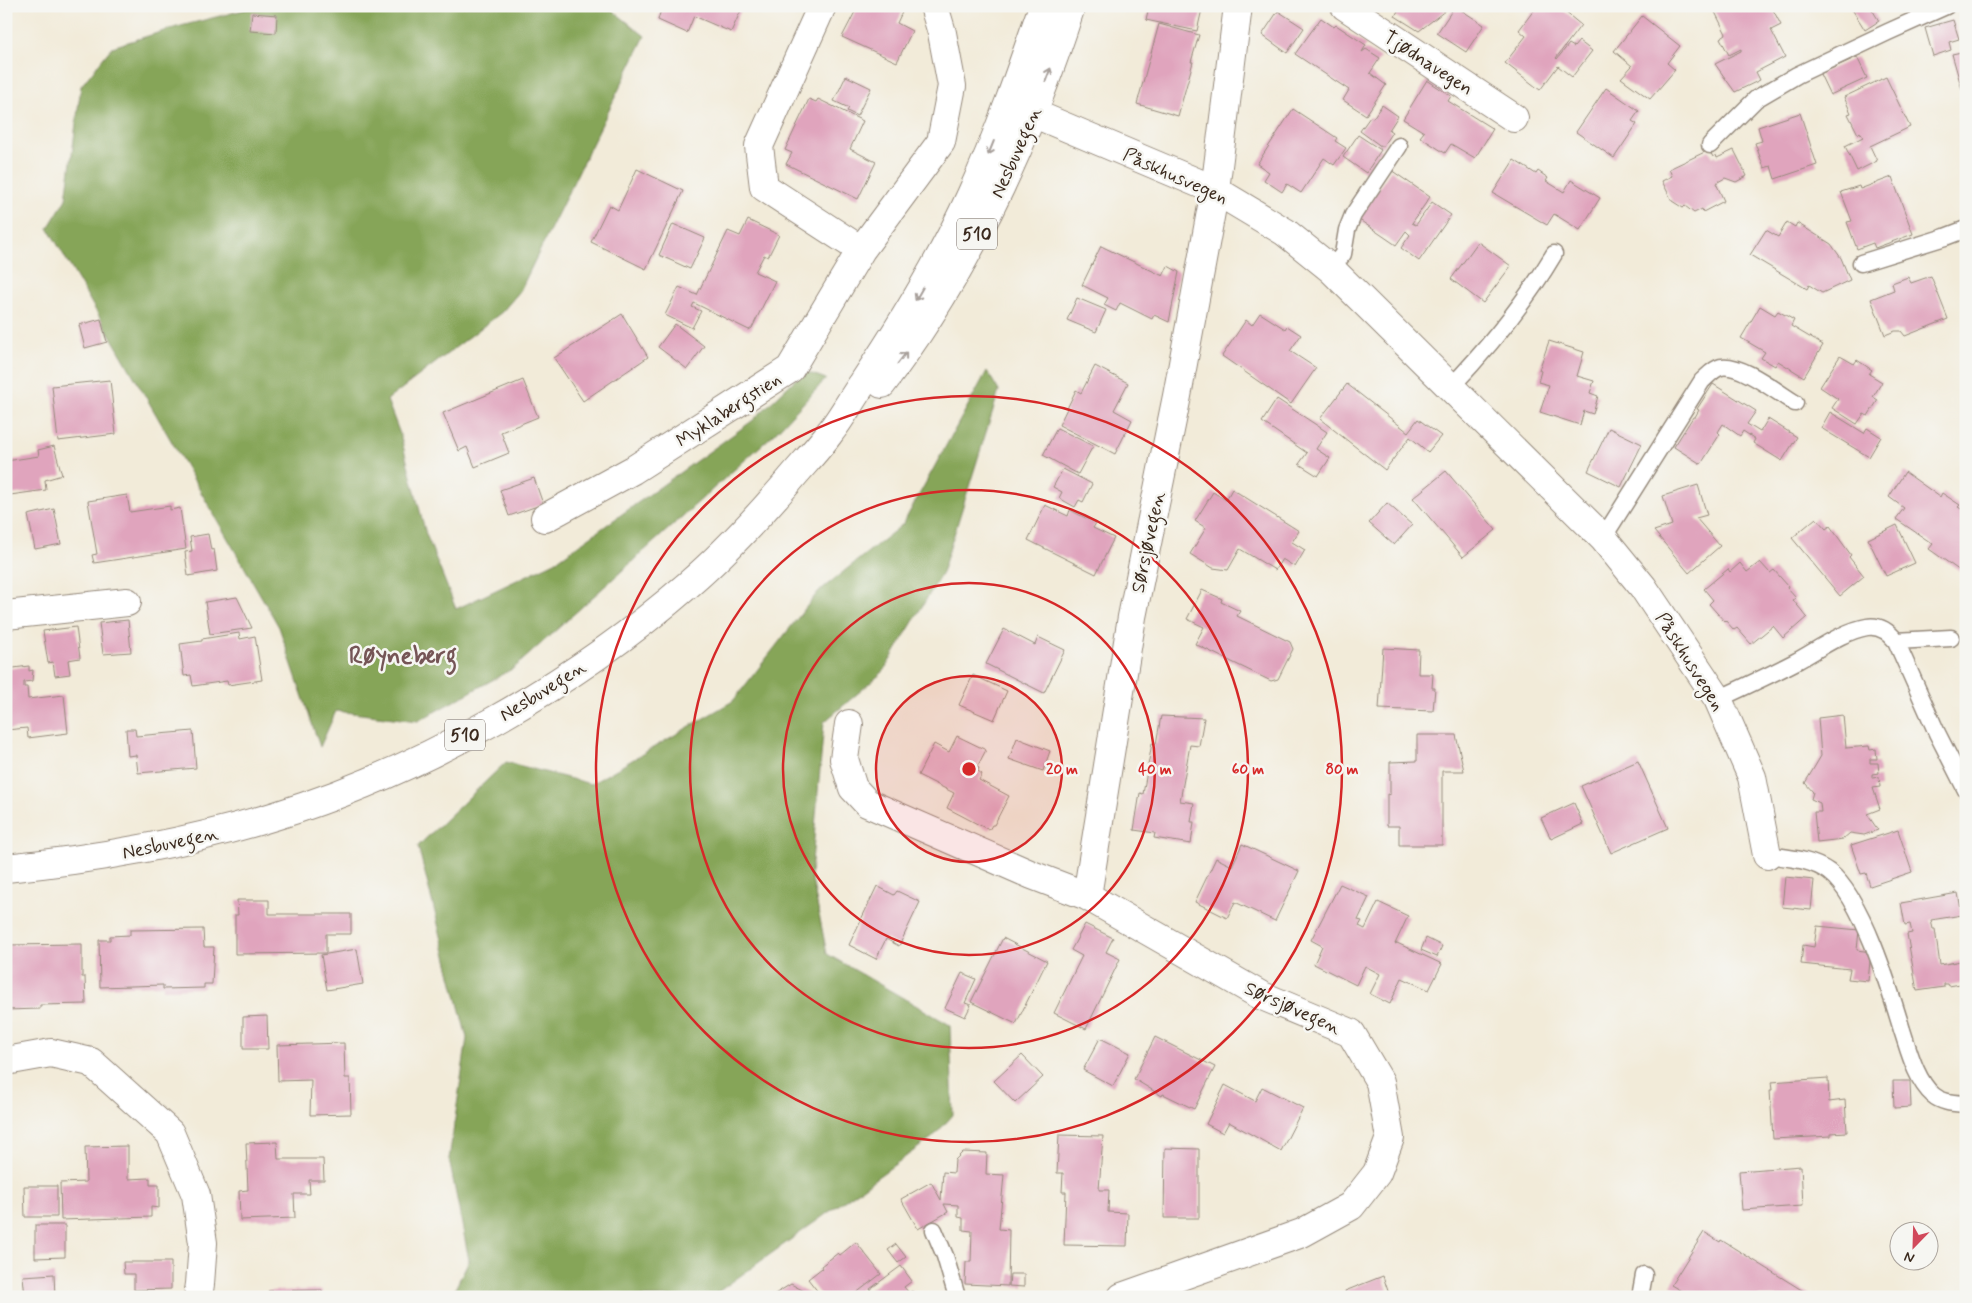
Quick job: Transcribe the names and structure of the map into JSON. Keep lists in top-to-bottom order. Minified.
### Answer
{"streets":{"street":["Tjødnavegen","Nesbuvegen","Påskhusvegen","510","Myklabergstien","Sørsjøvegen"]},"crossings":[["Nesbuvegen","Påskhusvegen"],["Påskhusvegen","Sørsjøvegen"]],"districts":["Røyneberg"],"north":"bottom left","rings":["20 m","40 m","60 m","80 m"]}
